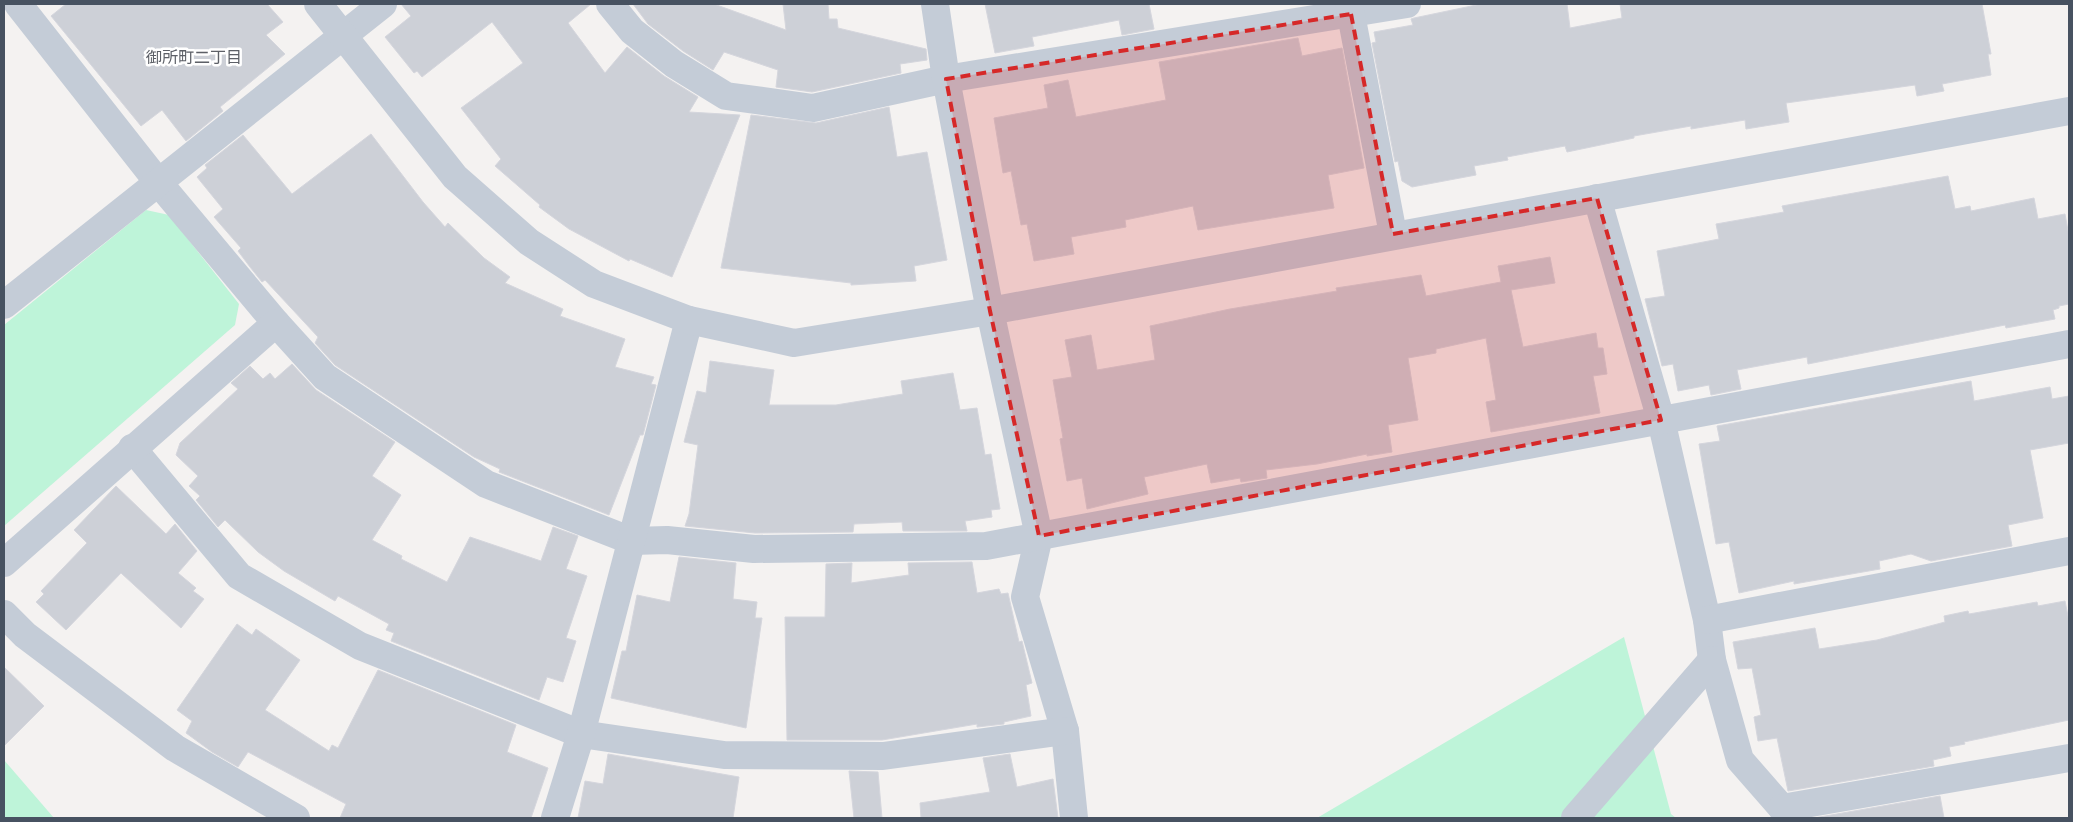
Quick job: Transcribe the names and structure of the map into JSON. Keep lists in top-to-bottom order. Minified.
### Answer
{"districts":["御所町二丁目"]}
